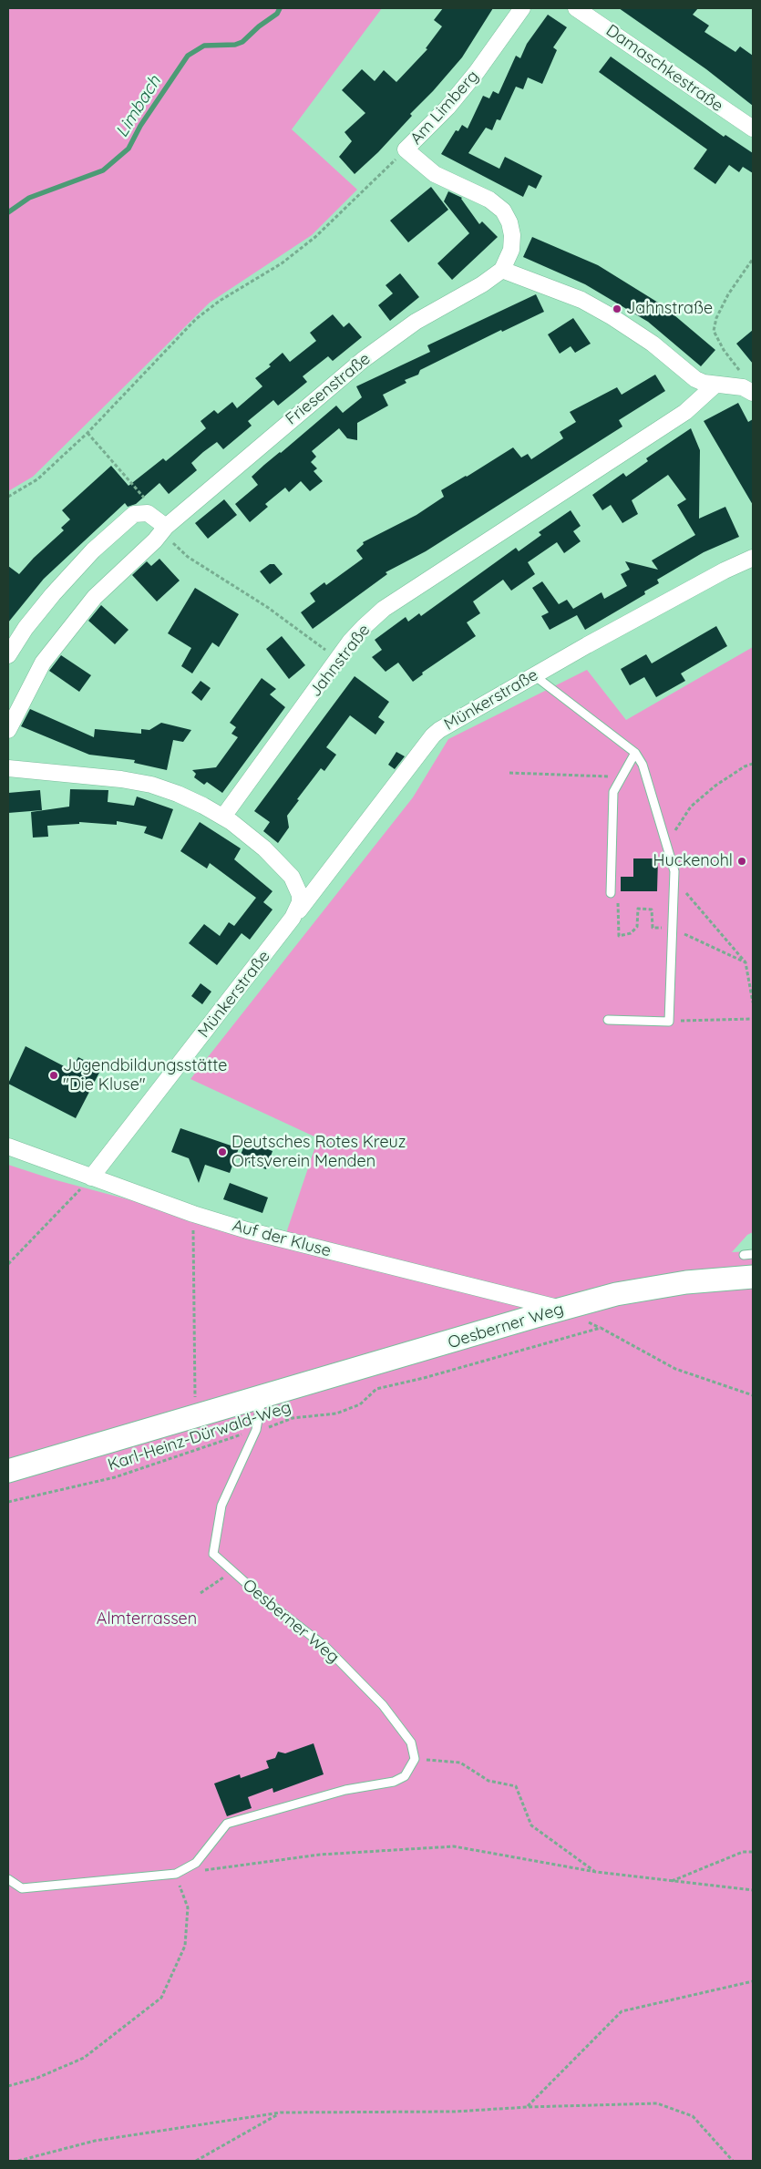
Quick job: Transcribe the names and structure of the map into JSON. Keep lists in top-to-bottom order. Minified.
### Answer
{"streets":{"street":["Damaschkestraße","Am Limberg","Friesenstraße","Jahnstraße","Münkerstraße","Auf der Kluse","Oesberner Weg"],"path":["Karl-Heinz-Dürwald-Weg"]},"crossings":[["Am Limberg","Friesenstraße"],["Münkerstraße","Auf der Kluse"],["Auf der Kluse","Oesberner Weg"],["Oesberner Weg","Karl-Heinz-Dürwald-Weg"]],"water":["Limbach"],"parks":["Almterrassen"],"places":["Jahnstraße","Huckenohl","Jugendbildungsstätte \"Die Kluse\"","Deutsches Rotes Kreuz Ortsverein Menden"]}
